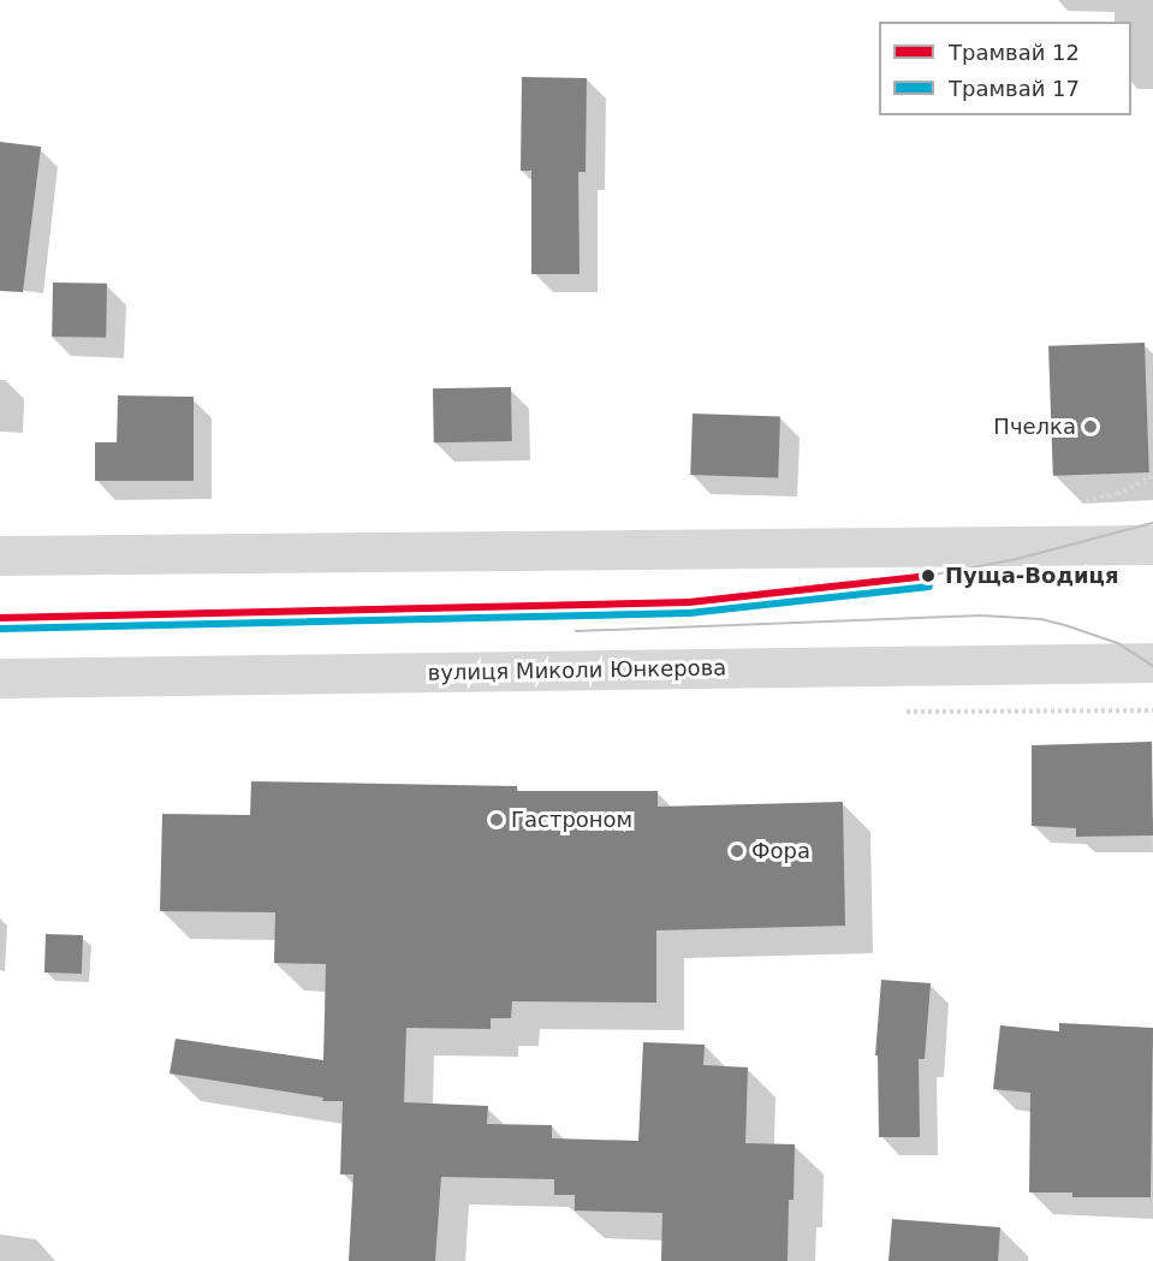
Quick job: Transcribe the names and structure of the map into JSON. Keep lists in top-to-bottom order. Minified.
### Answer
{"streets":{"street":["вулиця Миколи Юнкерова"]},"places":["Пчелка","Пуща-Водиця","Гастроном","Фора"],"lines":["tram line 12","tram line 17"],"legend":["Трамвай 12","Трамвай 17"]}
